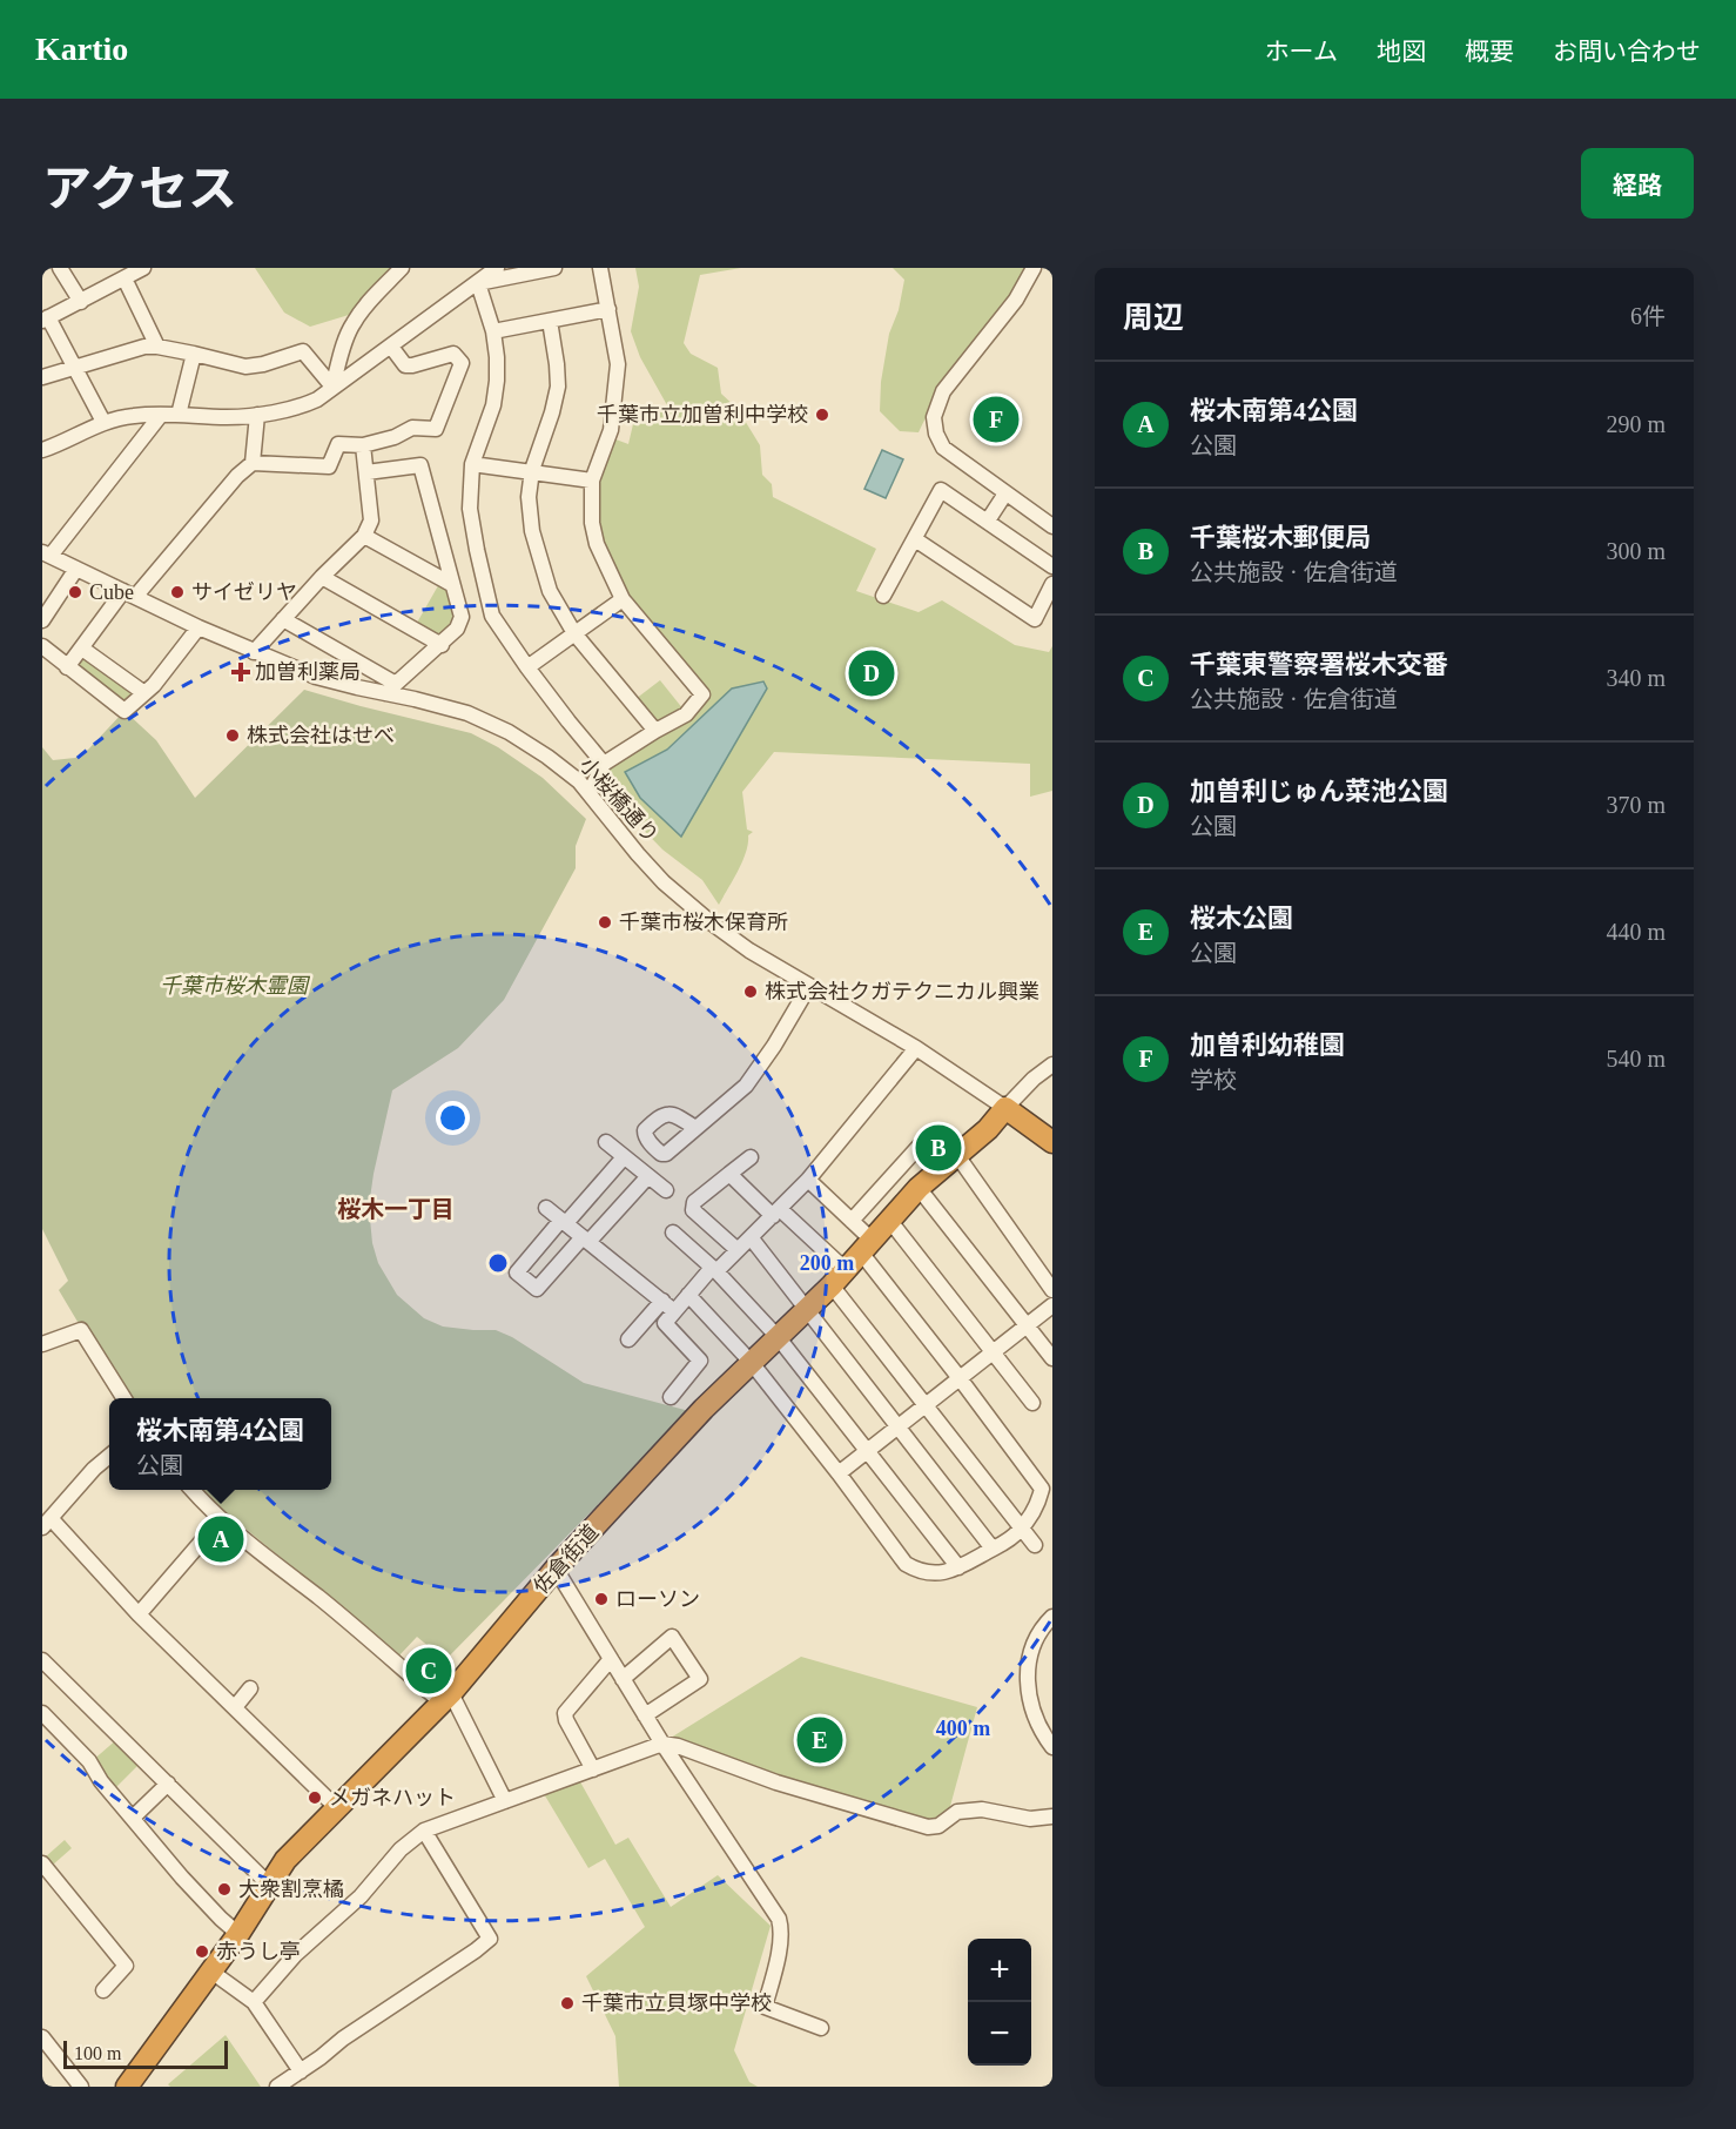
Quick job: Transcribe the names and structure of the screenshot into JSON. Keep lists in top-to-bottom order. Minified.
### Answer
{"streets":{"highway":["佐倉街道"],"street":["小桜橋通り"]},"crossings":[["小桜橋通り","佐倉街道"]],"districts":["桜木一丁目"],"parks":["千葉市桜木霊園"],"places":{"other":["千葉市立加曽利中学校","Cube","サイゼリヤ","株式会社はせべ","千葉市桜木保育所","株式会社クガテクニカル興業","ローソン","メガネハット","大衆割烹橘","赤うし亭","千葉市立貝塚中学校"],"health":["加曽利薬局"]},"scale_bar":"100 m","page":{"header":"Kartio","nav":["ホーム","地図","概要","お問い合わせ"],"title":"アクセス","buttons":"経路","heading":["周辺","6件"],"list":[{"mark":"A","name":"桜木南第4公園","note":"公園","value":"290 m"},{"mark":"B","name":"千葉桜木郵便局","note":"公共施設 · 佐倉街道","value":"300 m"},{"mark":"C","name":"千葉東警察署桜木交番","note":"公共施設 · 佐倉街道","value":"340 m"},{"mark":"D","name":"加曽利じゅん菜池公園","note":"公園","value":"370 m"},{"mark":"E","name":"桜木公園","note":"公園","value":"440 m"},{"mark":"F","name":"加曽利幼稚園","note":"学校","value":"540 m"}],"pins":["F","D","B","A","C","E"],"popup":["桜木南第4公園","公園"],"map_buttons":["+","−"],"scale":"100 m"},"rings":["200 m","400 m"]}
